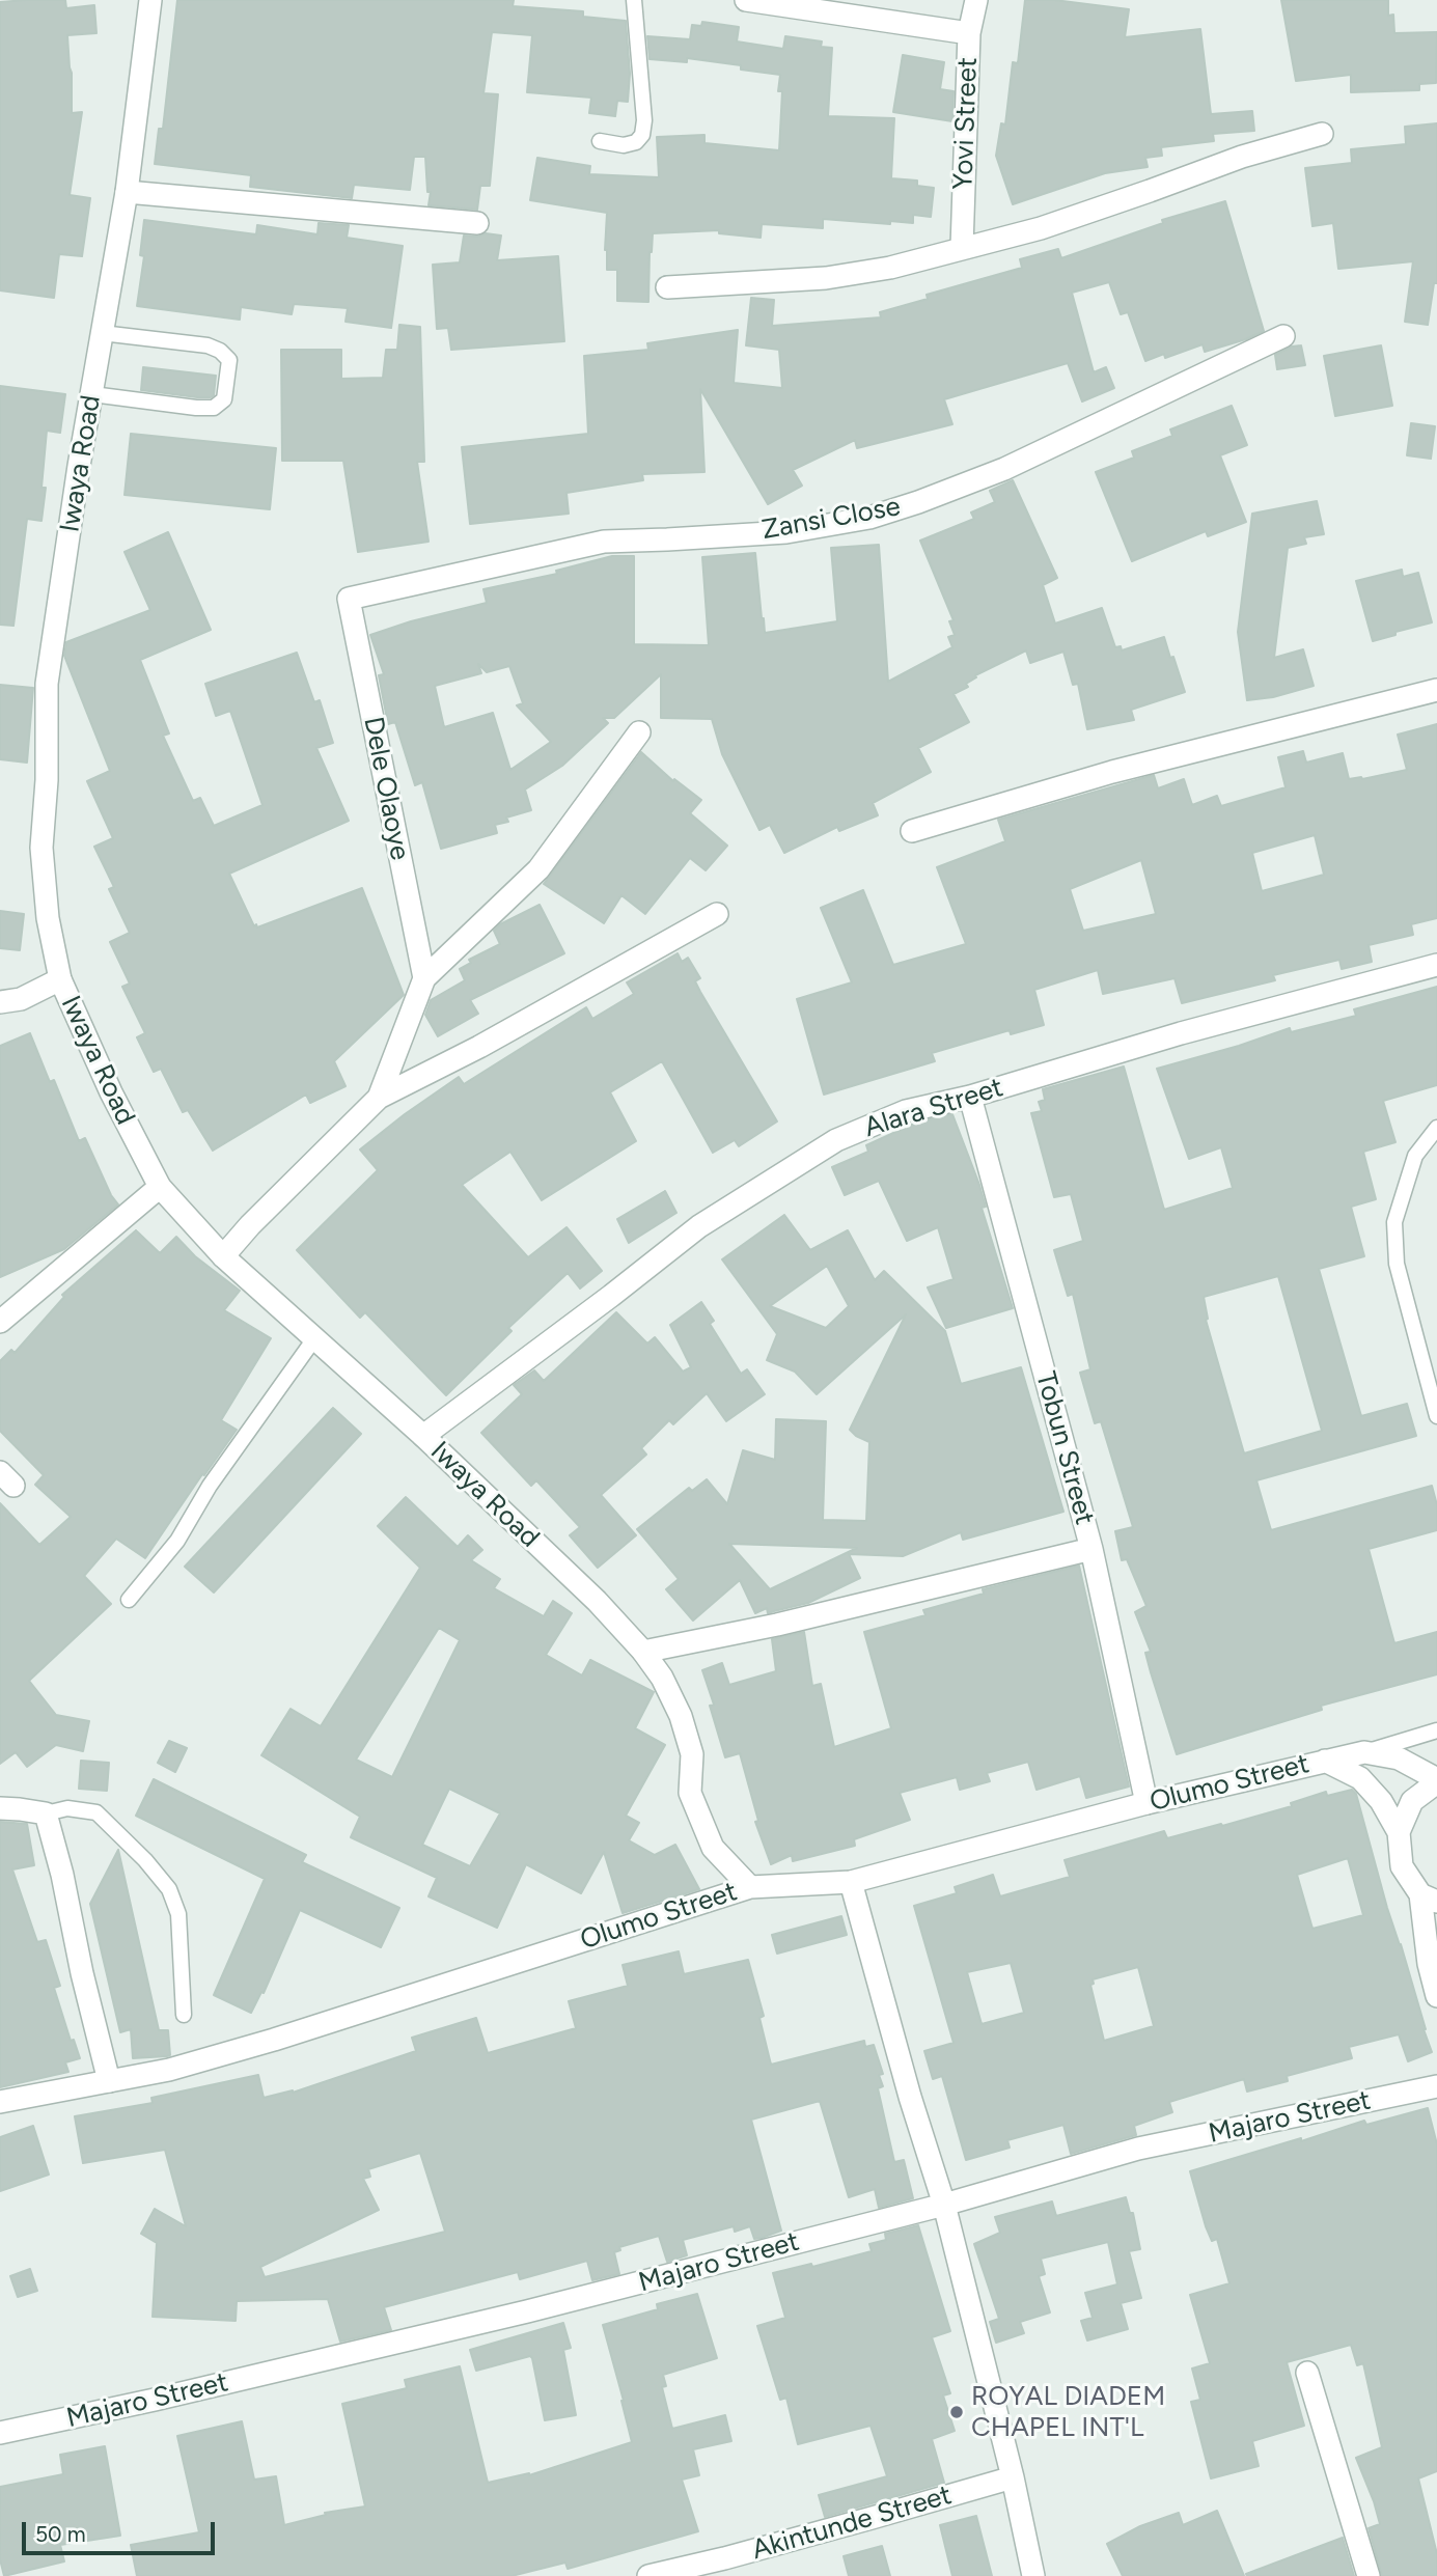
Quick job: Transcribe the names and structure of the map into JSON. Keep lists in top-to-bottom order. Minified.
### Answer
{"streets":{"street":["Yovi Street","Iwaya Road","Zansi Close","Dele Olaoye","Alara Street","Tobun Street","Olumo Street","Majaro Street","Akintunde Street"]},"crossings":[["Iwaya Road","Alara Street"],["Iwaya Road","Olumo Street"],["Zansi Close","Dele Olaoye"],["Alara Street","Tobun Street"],["Tobun Street","Olumo Street"]],"places":["ROYAL DIADEM CHAPEL INT'L"],"scale_bar":"50 m"}
